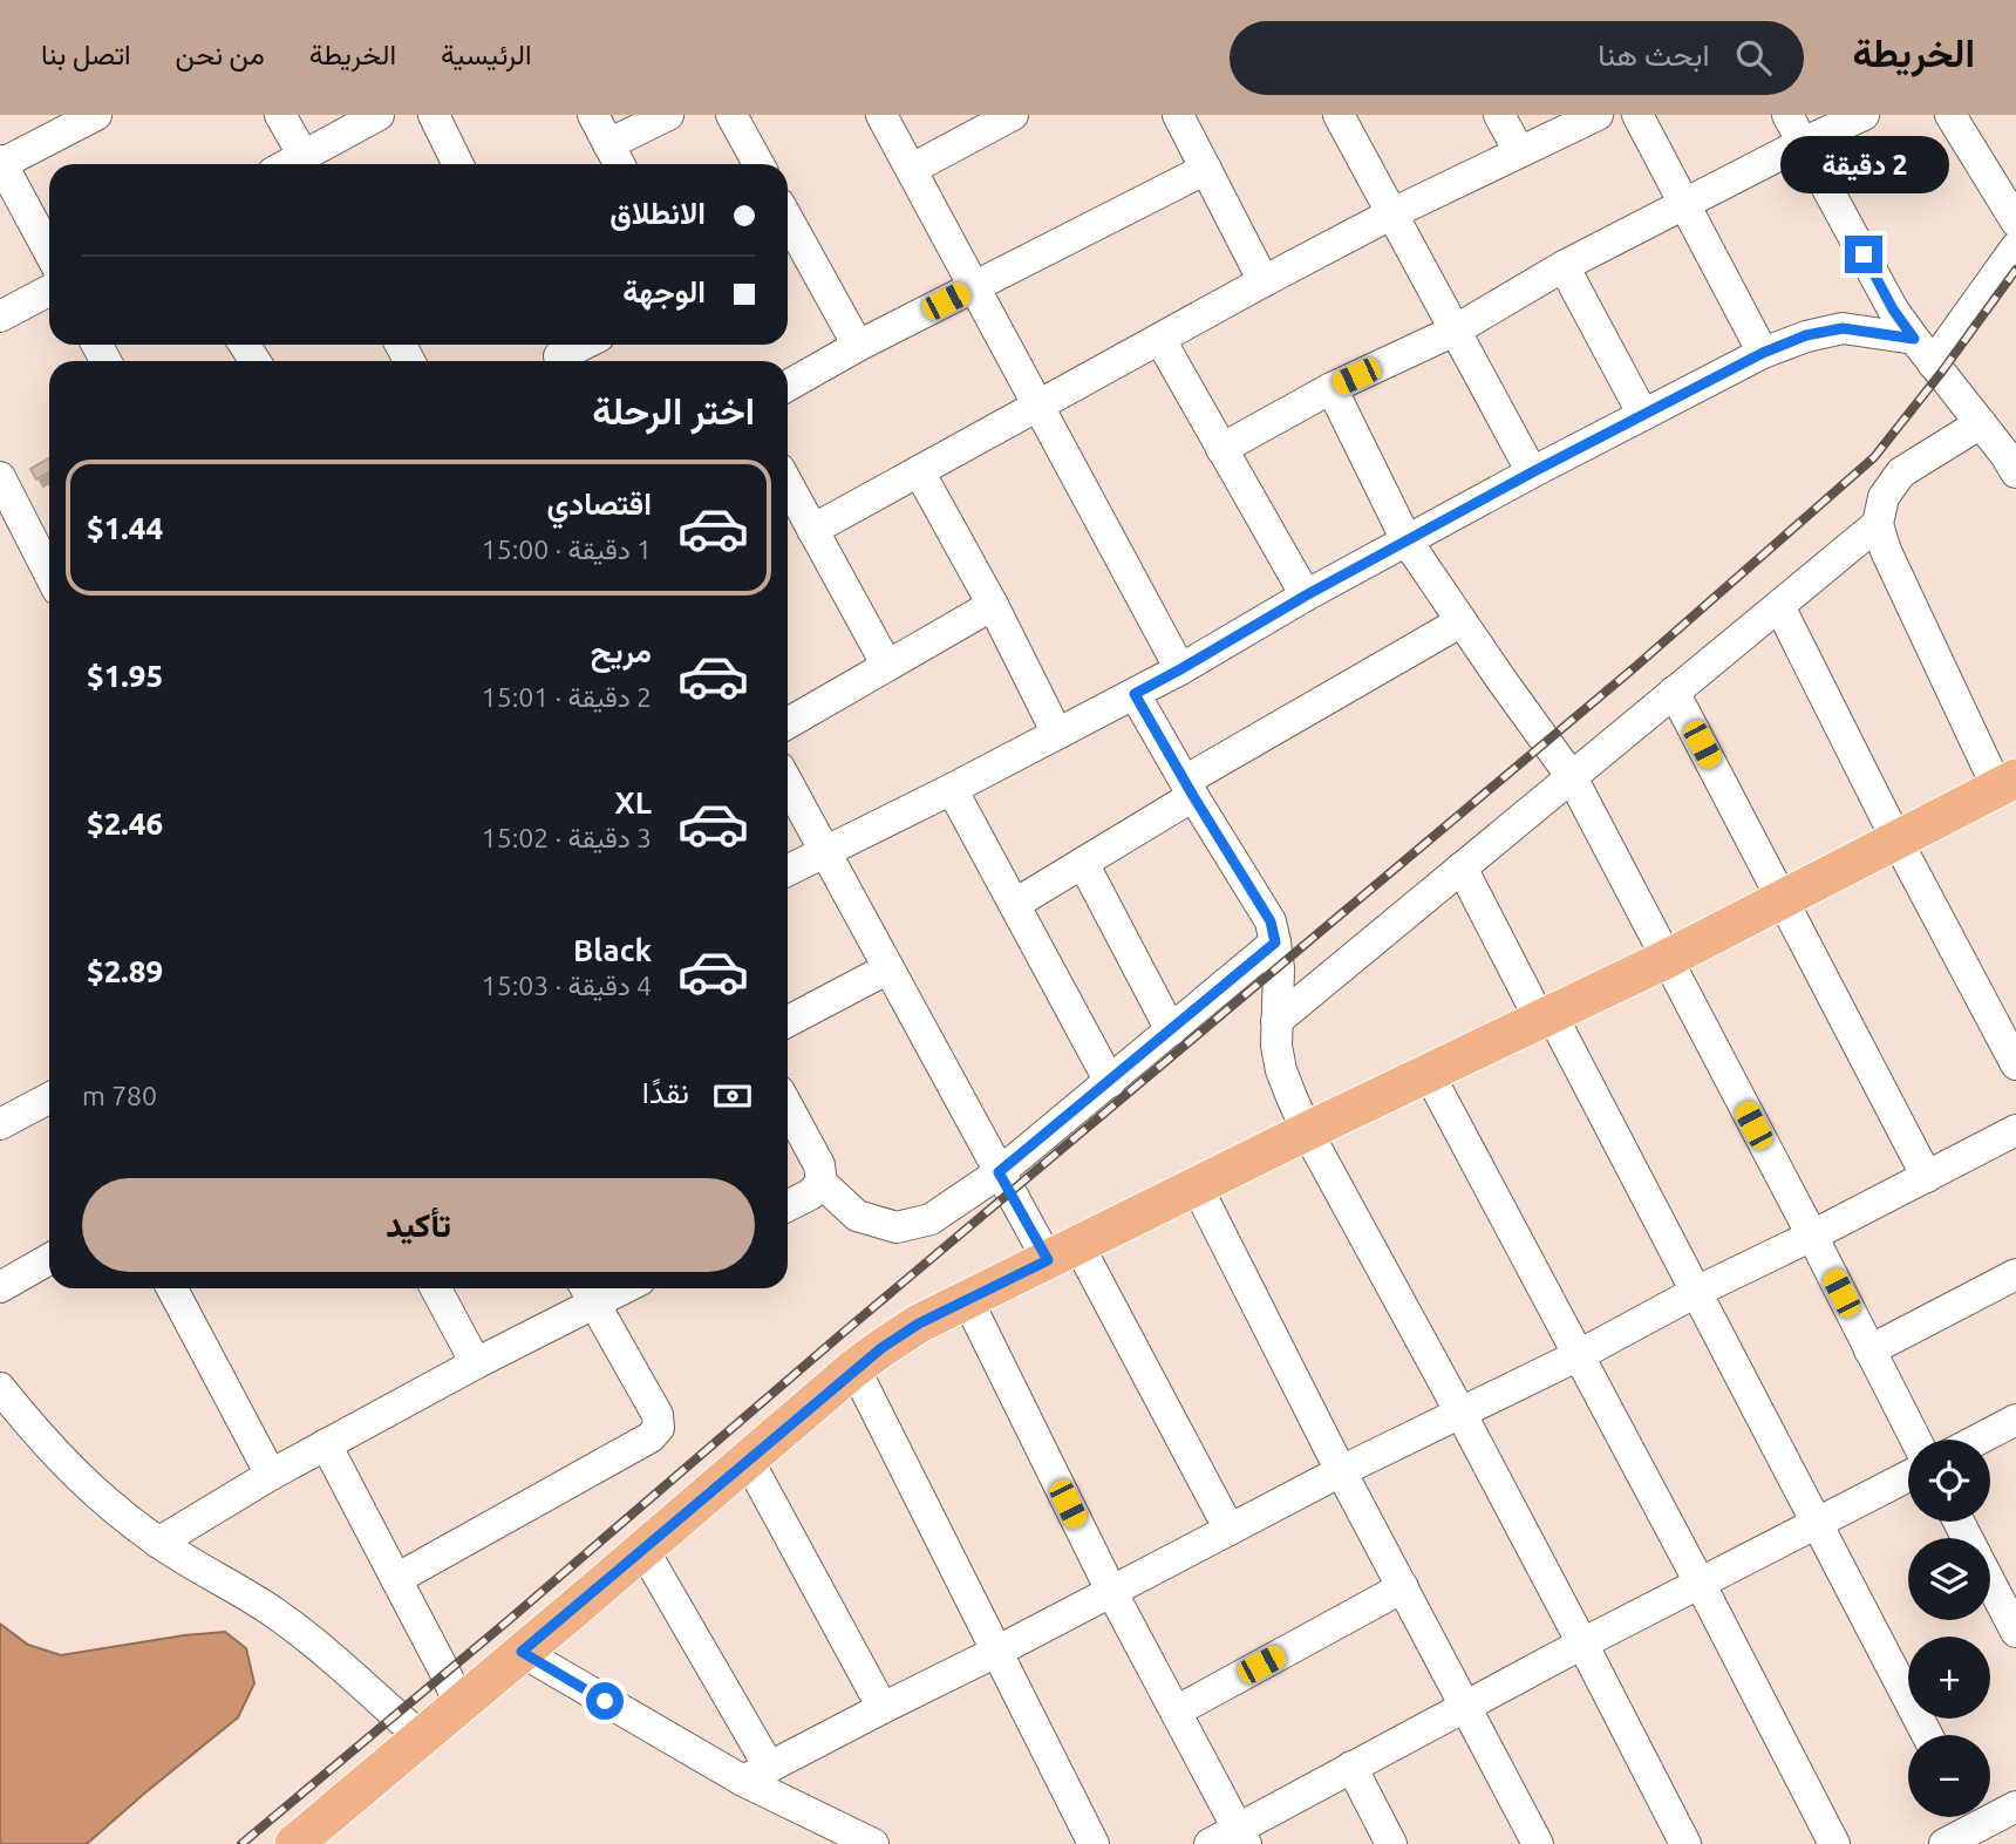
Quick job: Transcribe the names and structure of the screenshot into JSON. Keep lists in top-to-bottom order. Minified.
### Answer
{"page":{"header":"الخريطة","search":"ابحث هنا","nav":["الرئيسية","الخريطة","من نحن","اتصل بنا"],"bubble":"2 دقيقة","banner":["الانطلاق","الوجهة"],"heading":"اختر الرحلة","list":[{"name":"اقتصادي","note":"1 دقيقة · 15:00","value":"$1.44"},{"name":"مريح","note":"2 دقيقة · 15:01","value":"$1.95"},{"name":"XL","note":"3 دقيقة · 15:02","value":"$2.46"},{"name":"Black","note":"4 دقيقة · 15:03","value":"$2.89"}],"pay":["نقدًا","780 m"],"buttons":"تأكيد","map_buttons":["+","−"]}}
